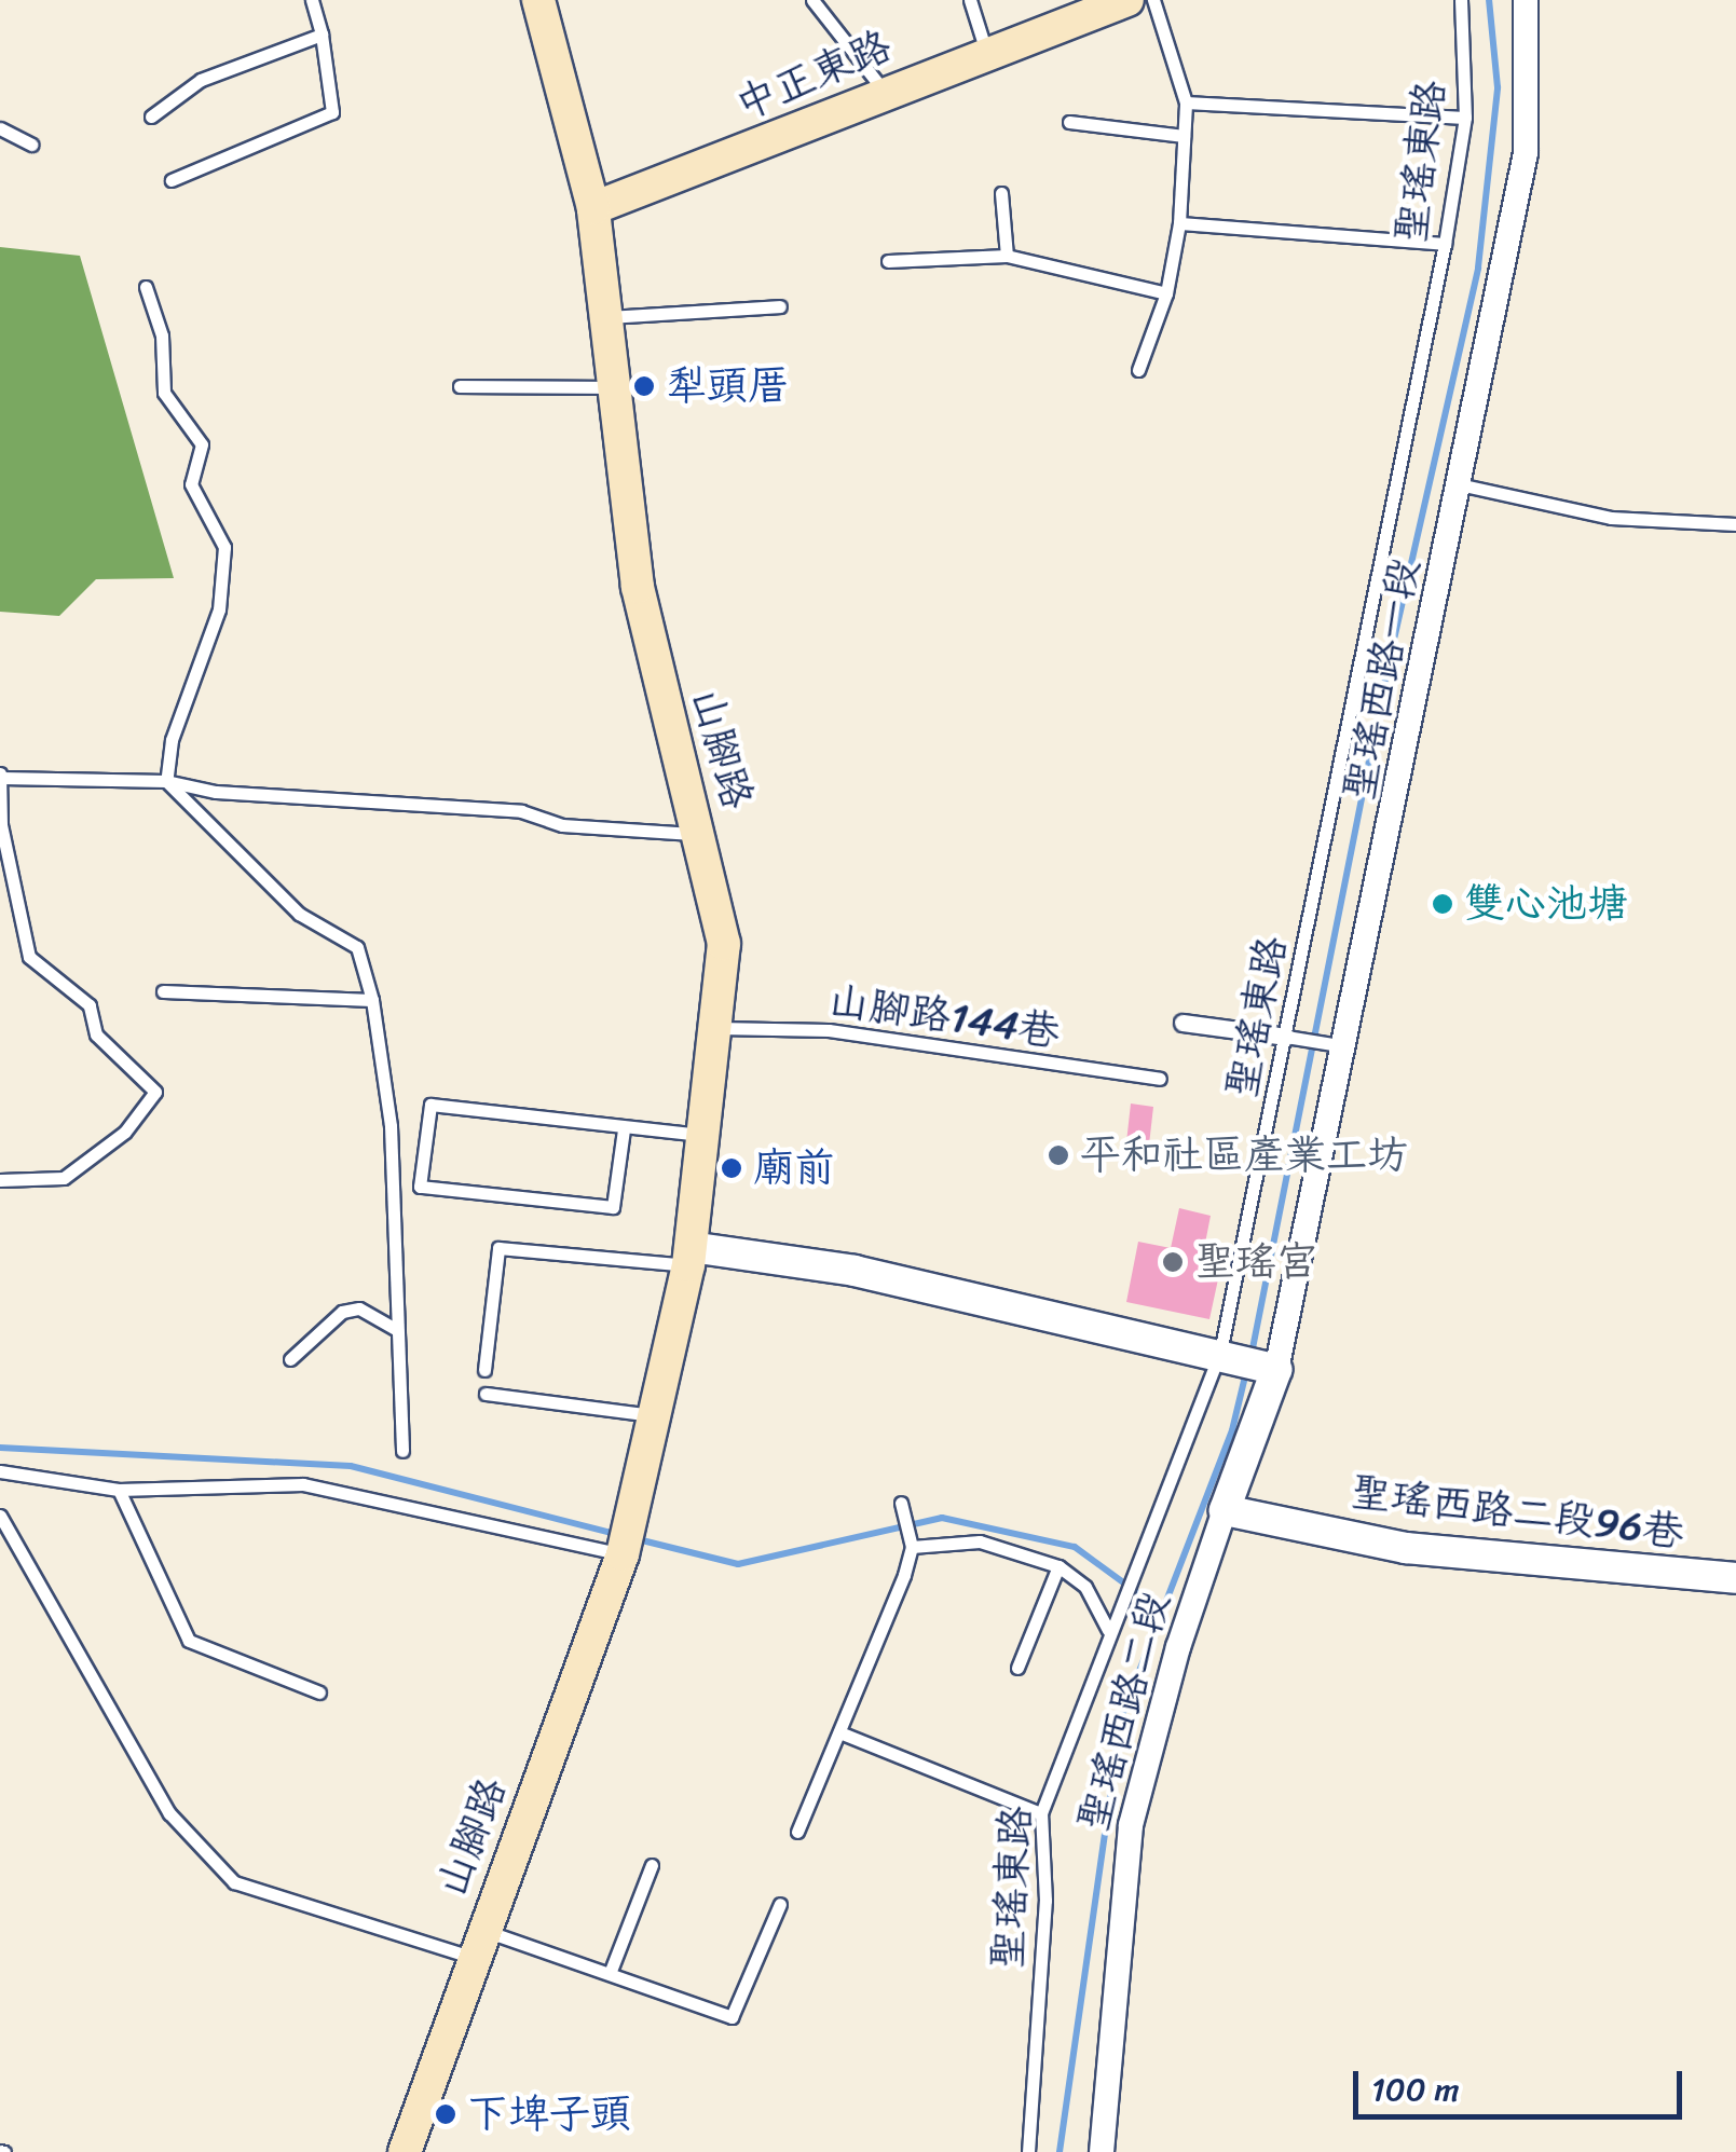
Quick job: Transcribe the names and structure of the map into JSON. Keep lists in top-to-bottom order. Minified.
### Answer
{"streets":{"main road":["中正東路","山腳路"],"street":["聖瑤西路一段","聖瑤西路二段96巷","聖瑤西路二段"],"lane":["聖瑤東路","山腳路144巷"]},"crossings":[["中正東路","山腳路"],["聖瑤西路一段","聖瑤西路二段"],["山腳路","山腳路144巷"],["聖瑤西路二段96巷","聖瑤西路二段"]],"places":["犁頭厝","雙心池塘","平和社區產業工坊","廟前","聖瑤宮","下埤子頭"],"scale_bar":"100 m"}
